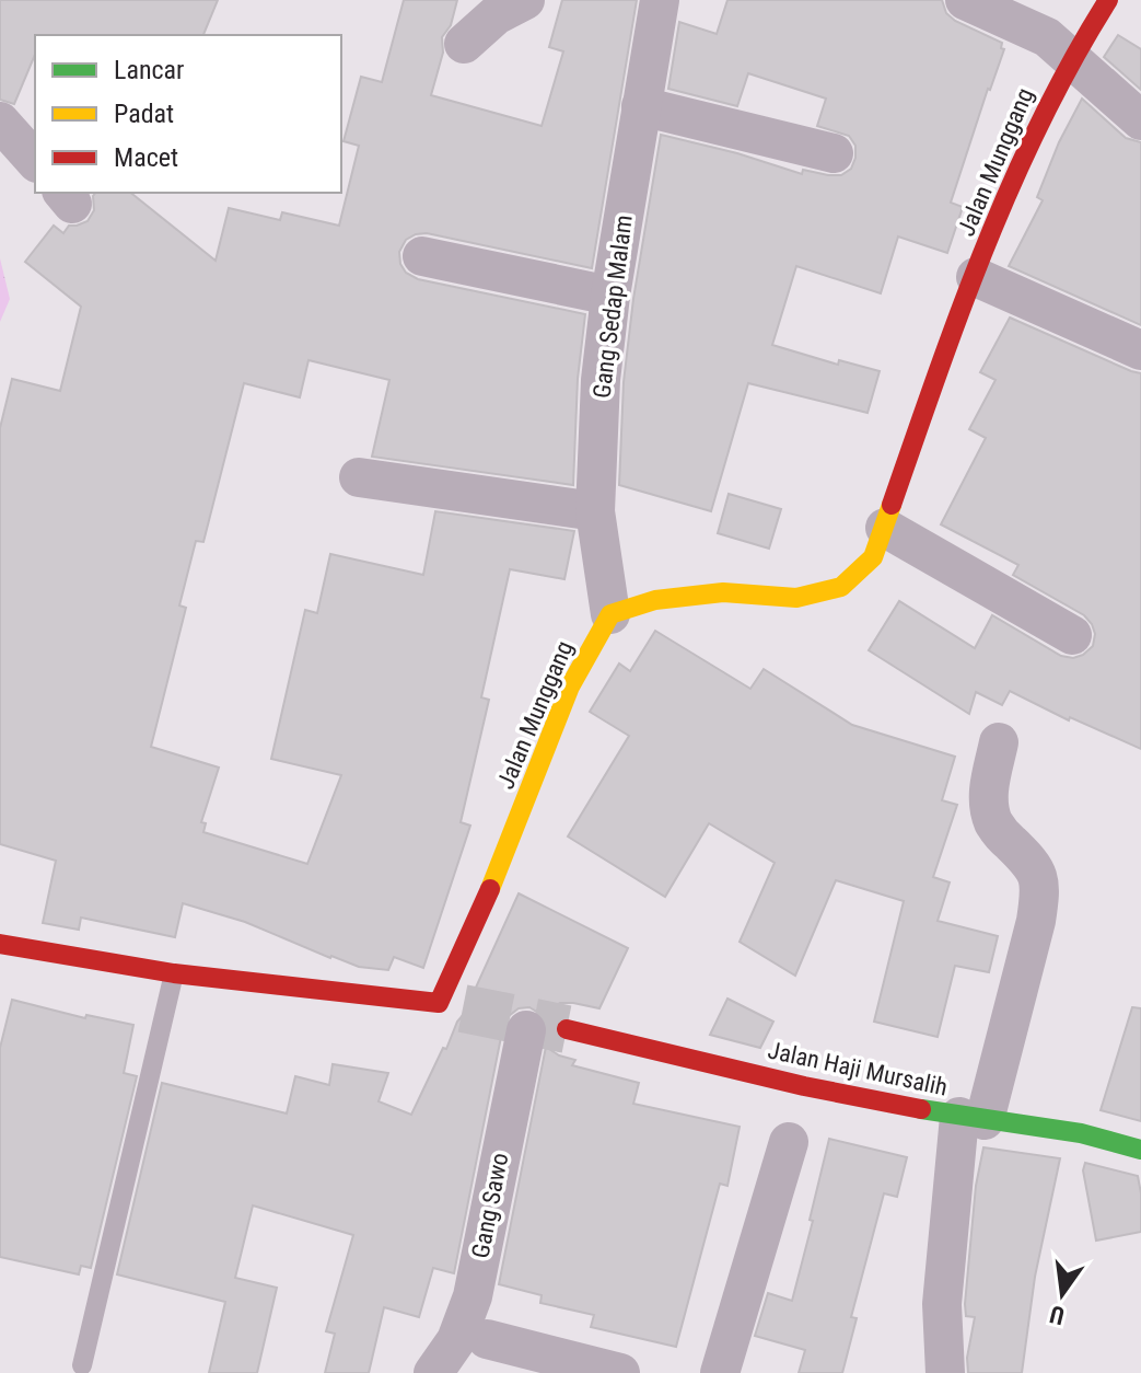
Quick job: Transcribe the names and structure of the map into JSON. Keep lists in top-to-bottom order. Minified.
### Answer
{"streets":{"street":["Jalan Munggang","Gang Sedap Malam","Jalan Haji Mursalih","Gang Sawo"]},"crossings":[["Jalan Munggang","Gang Sedap Malam"]],"legend":["Lancar","Padat","Macet"],"north":"bottom"}
